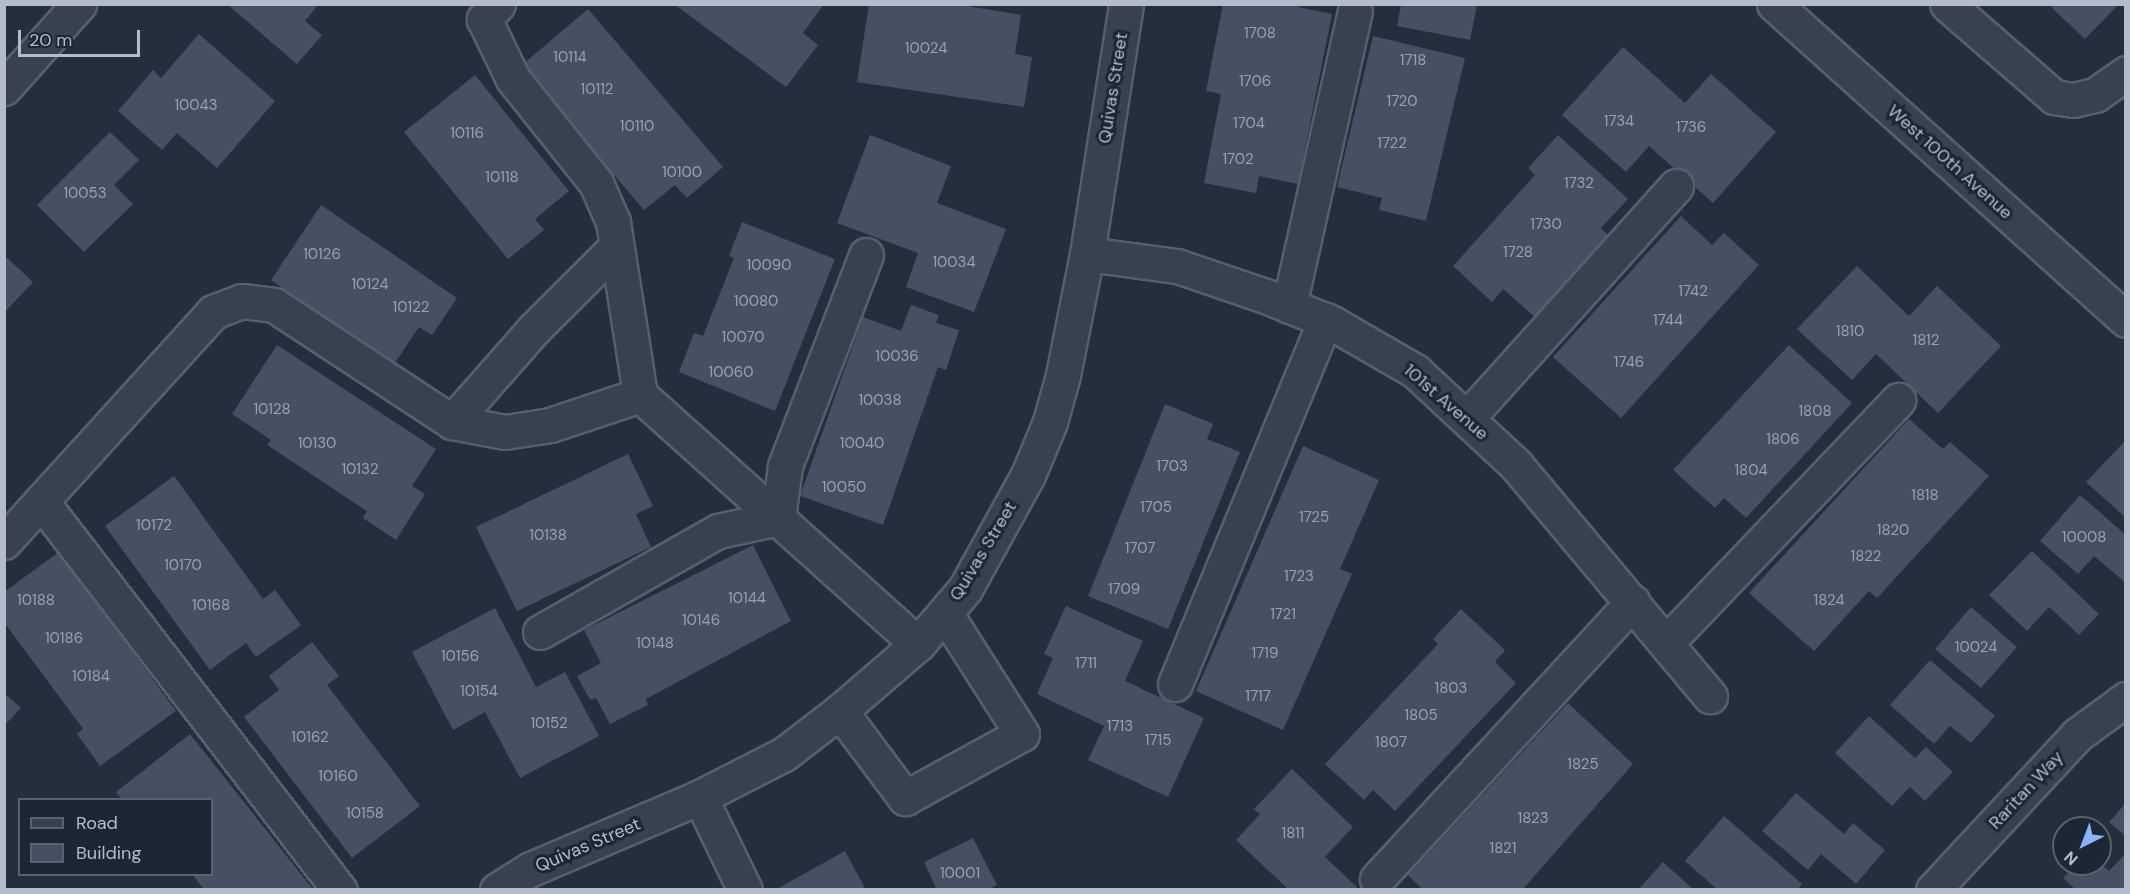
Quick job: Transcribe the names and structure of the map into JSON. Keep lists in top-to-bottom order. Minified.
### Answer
{"streets":{"street":["Quivas Street","West 100th Avenue","101st Avenue","Raritan Way"]},"crossings":[["Quivas Street","101st Avenue"]],"house_numbers":["1708","10024","10114","1718","1706","10112","1720","10043","1734","1704","10110","1736","10116","1722","1702","10100","10118","1732","10053","1730","1728","10126","10034","10090","10124","1742","10080","10122","1744","1810","10070","1812","10036","1746","10060","10038","10128","1808","1806","10130","10040","1703","10132","1804","10050","1818","1705","1725","10172","1820","10138","10008","1707","1822","10170","1723","1709","10144","10188","1824","10168","1721","10146","10186","10148","10024","1719","10156","1711","10184","1803","10154","1717","1805","10152","1713","10162","1715","1807","1825","10160","10158","1823","1811","1821","10001"],"legend":["Road","Building"],"scale_bar":"20 m","north":"bottom left"}
